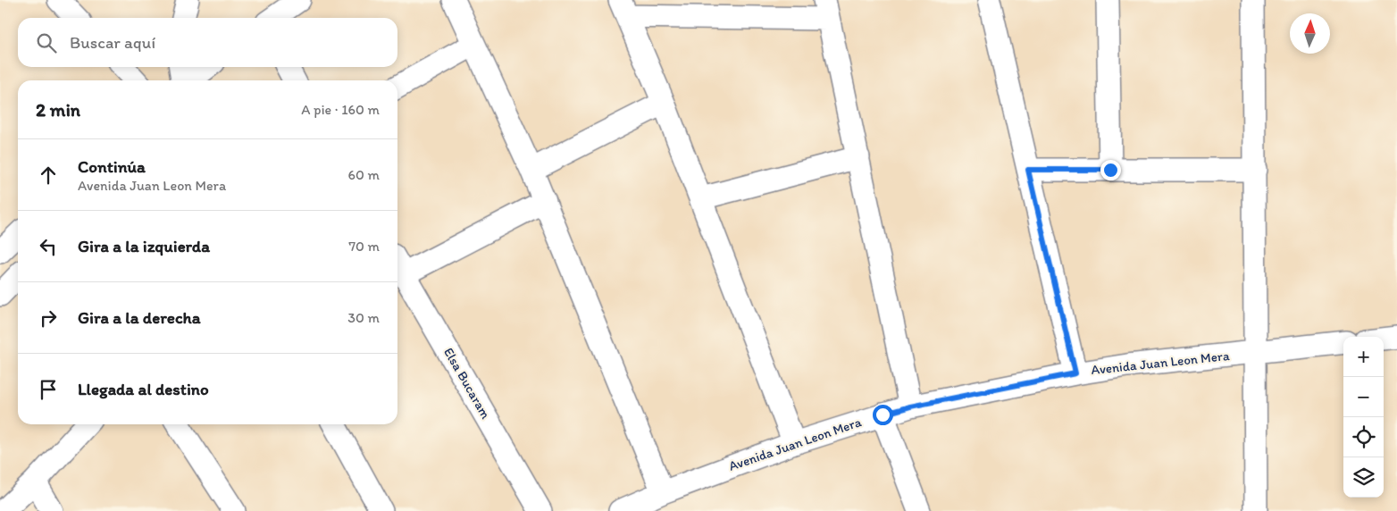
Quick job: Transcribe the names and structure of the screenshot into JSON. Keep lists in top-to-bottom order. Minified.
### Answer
{"streets":{"street":["Avenida Juan Leon Mera","Elsa Bucaram"]},"north":"top","page":{"search":"Buscar aquí","heading":["2 min","A pie · 160 m"],"list":[["Continúa","Avenida Juan Leon Mera","60 m"],["Gira a la izquierda","70 m"],["Gira a la derecha","30 m"],"Llegada al destino"],"map_buttons":["+","−"]}}
